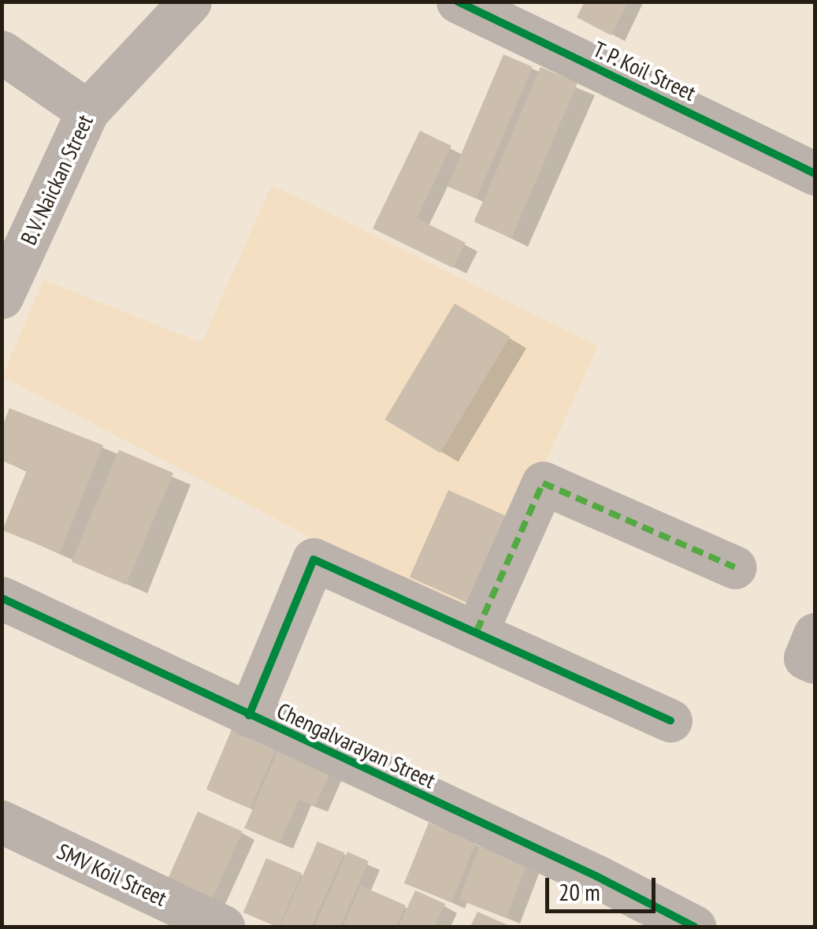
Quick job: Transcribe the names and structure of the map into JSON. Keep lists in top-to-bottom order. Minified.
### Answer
{"streets":{"street":["T. P. Koil Street","B.V. Naickan Street","Chengalvarayan Street","SMV Koil Street"]},"scale_bar":"20 m"}
